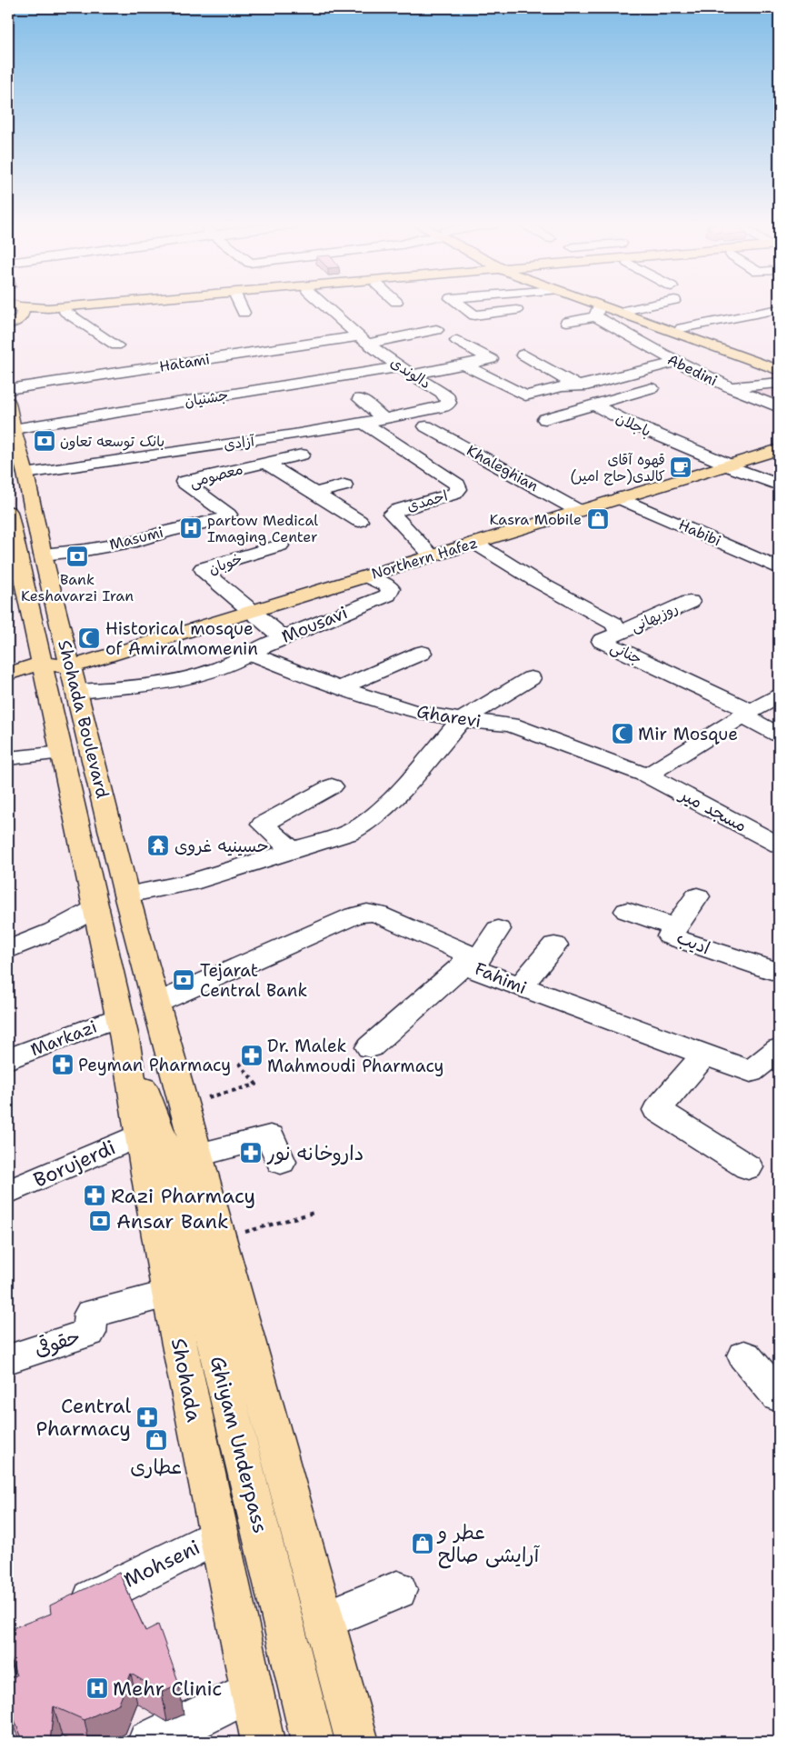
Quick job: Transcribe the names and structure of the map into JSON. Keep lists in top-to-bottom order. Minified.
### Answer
{"streets":{"main road":["Northern Hafez","Shohada Boulevard","Shohada","Ghiyam Underpass"],"street":["Hatami","Abedini","دالوندی","جشنیان","باجلان","آزادی","Khaleghian","معصومی","احمدی","Habibi","Masumi","خوبان","روزبهانی","Mousavi","جنانی","Gharevi","مسجد میر","ادیب","Fahimi","Markazi","Borujerdi","حقوقی","Mohseni"]},"crossings":[["Hatami","دالوندی"],["دالوندی","جشنیان"],["دالوندی","آزادی"],["جشنیان","Shohada Boulevard"],["باجلان","Northern Hafez"],["آزادی","احمدی"],["آزادی","Shohada Boulevard"],["Khaleghian","Northern Hafez"],["معصومی","Masumi"],["احمدی","Northern Hafez"],["Habibi","Northern Hafez"],["Masumi","Shohada Boulevard"],["Northern Hafez","خوبان"],["Northern Hafez","Mousavi"],["Northern Hafez","جنانی"],["Northern Hafez","Shohada Boulevard"],["روزبهانی","جنانی"],["Mousavi","Gharevi"],["Mousavi","Shohada Boulevard"],["Gharevi","مسجد میر"],["Shohada Boulevard","Fahimi"],["Shohada Boulevard","Markazi"],["Shohada Boulevard","Shohada"],["Fahimi","Shohada"],["Markazi","Shohada"],["Borujerdi","Shohada"],["Borujerdi","Ghiyam Underpass"],["حقوقی","Shohada"],["Shohada","Ghiyam Underpass"],["Shohada","Mohseni"]],"places":{"bank":["بانک توسعه تعاون","Bank Keshavarzi Iran","Tejarat Central Bank","Ansar Bank"],"cafe":["قهوه آقای کالدی(حاج امیر)"],"shop":["Kasra Mobile","عطاری","عطر و آرایشی صالح"],"hospital":["partow Medical Imaging Center","Mehr Clinic"],"mosque":["Historical mosque of Amiralmomenin","Mir Mosque"],"temple":["حسینیه غروی"],"pharmacy":["Dr. Malek Mahmoudi Pharmacy","Peyman Pharmacy","داروخانه نور","Razi Pharmacy","Central Pharmacy"]}}
